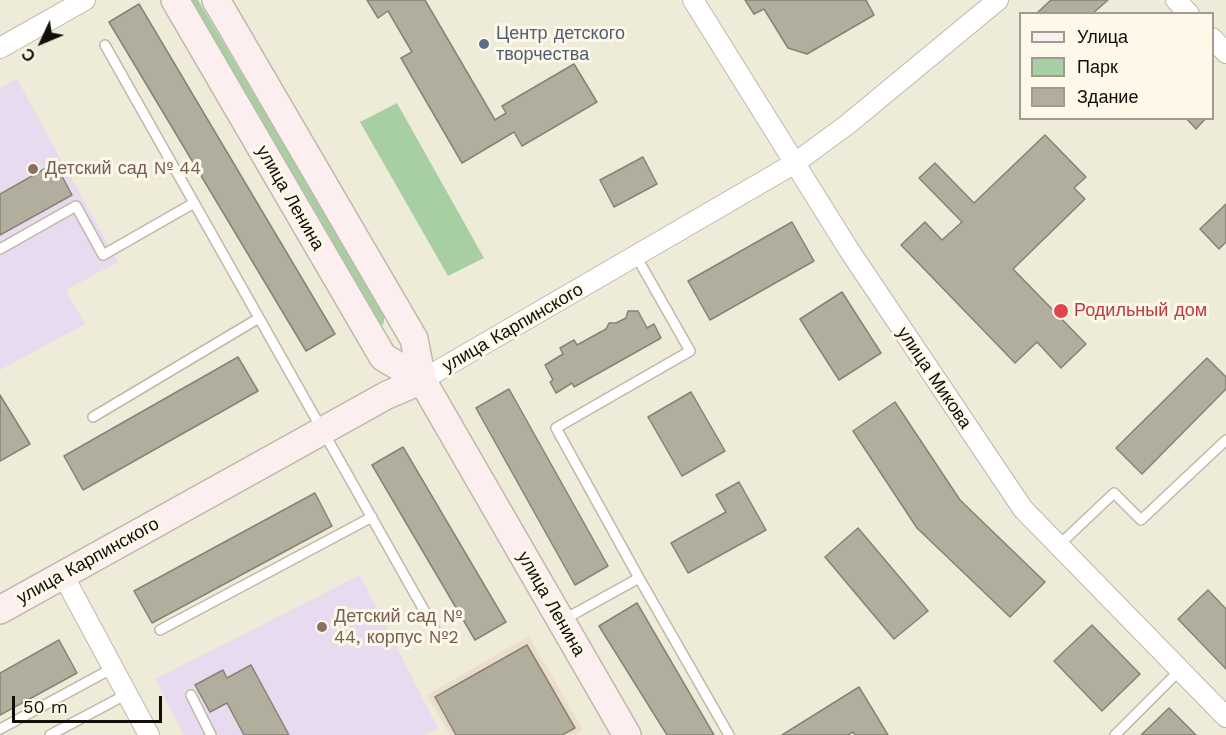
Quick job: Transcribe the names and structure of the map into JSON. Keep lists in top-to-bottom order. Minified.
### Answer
{"streets":{"main road":["улица Ленина","улица Карпинского"],"street":["улица Микова"]},"crossings":[["улица Ленина","улица Карпинского"],["улица Карпинского","улица Микова"]],"places":["Центр детского творчества","Детский сад № 44","Родильный дом","Детский сад № 44, корпус №2"],"legend":["Улица","Парк","Здание"],"scale_bar":"50 m","north":"bottom left"}
